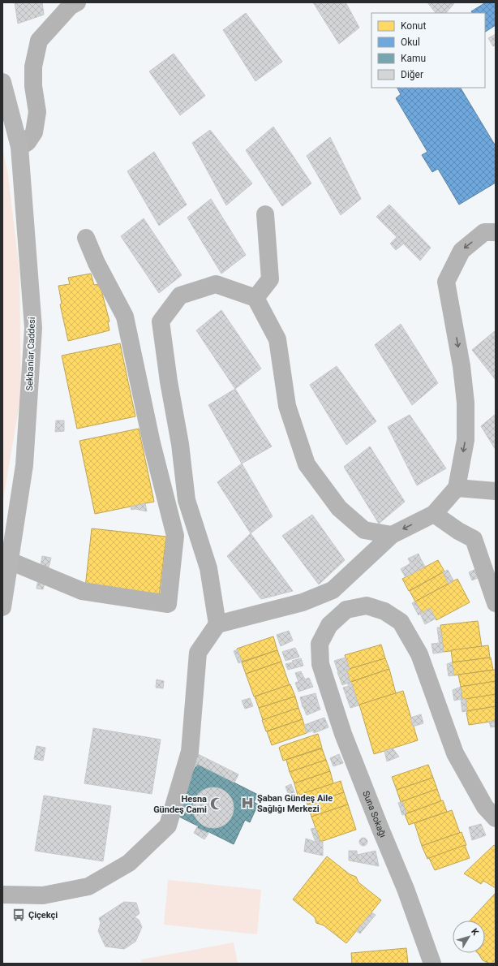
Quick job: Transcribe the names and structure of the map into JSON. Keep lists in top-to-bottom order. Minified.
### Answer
{"streets":{"main road":["Sekbanlar Caddesi"],"street":["Suna Sokağı"]},"places":{"hospital":["Şaban Gündeş Aile Sağlığı Merkezi"],"mosque":["Hesna Gündeş Cami"],"bus stop":["Çiçekçi"]},"legend":["Konut","Okul","Kamu","Diğer"],"north":"top right"}
